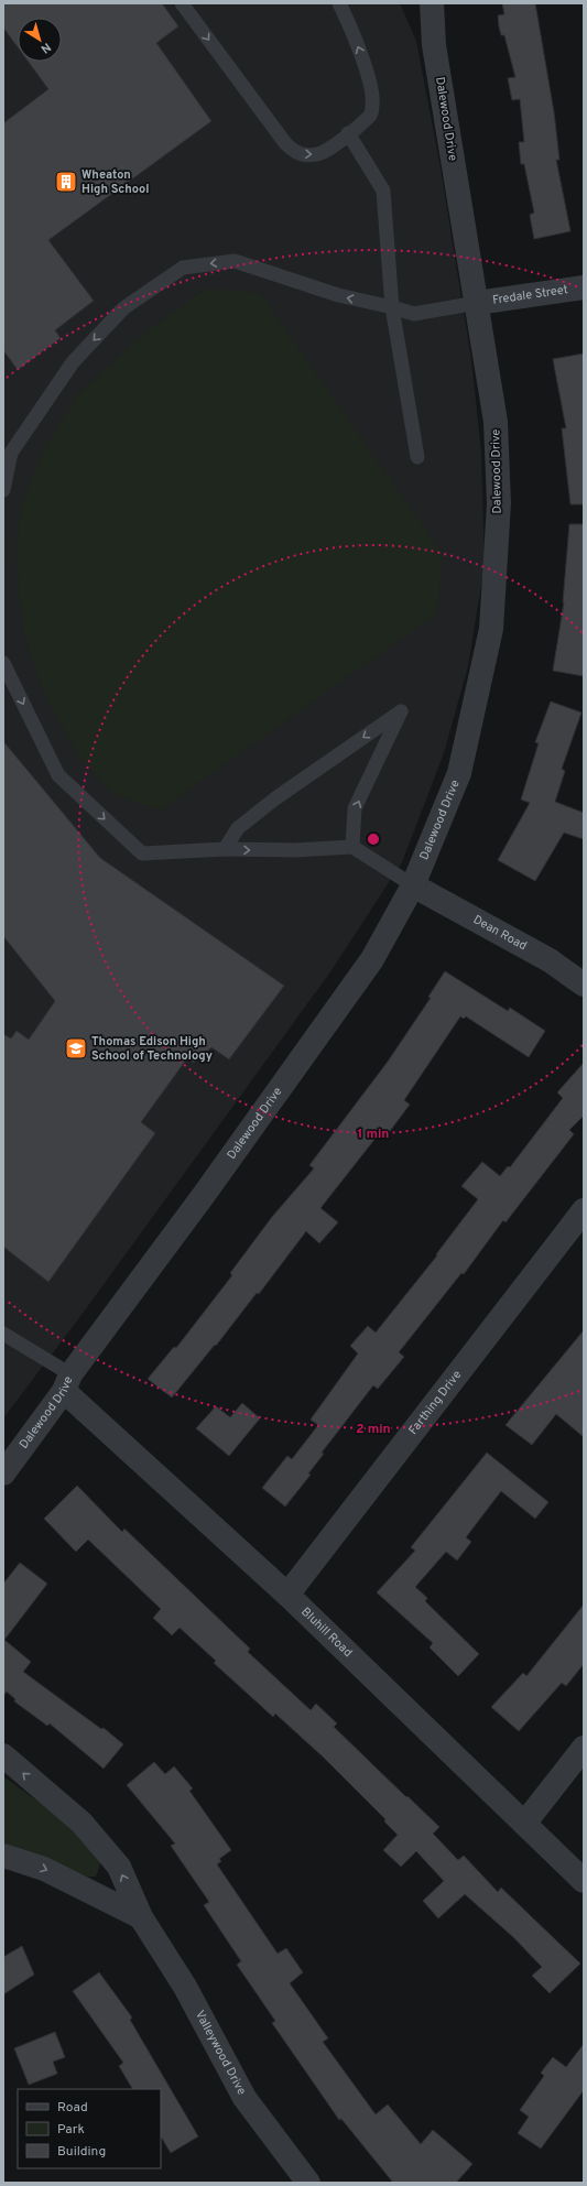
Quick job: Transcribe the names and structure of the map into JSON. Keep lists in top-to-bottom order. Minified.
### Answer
{"streets":{"street":["Dalewood Drive","Fredale Street","Dean Road","Farthing Drive","Bluhill Road","Valleywood Drive"]},"crossings":[["Dalewood Drive","Fredale Street"],["Dalewood Drive","Dean Road"],["Dalewood Drive","Bluhill Road"],["Farthing Drive","Bluhill Road"]],"places":{"building":["Wheaton High School"],"school or university":["Thomas Edison High School of Technology"]},"legend":["Road","Park","Building"],"north":"bottom right","rings":["1 min","2 min"]}
